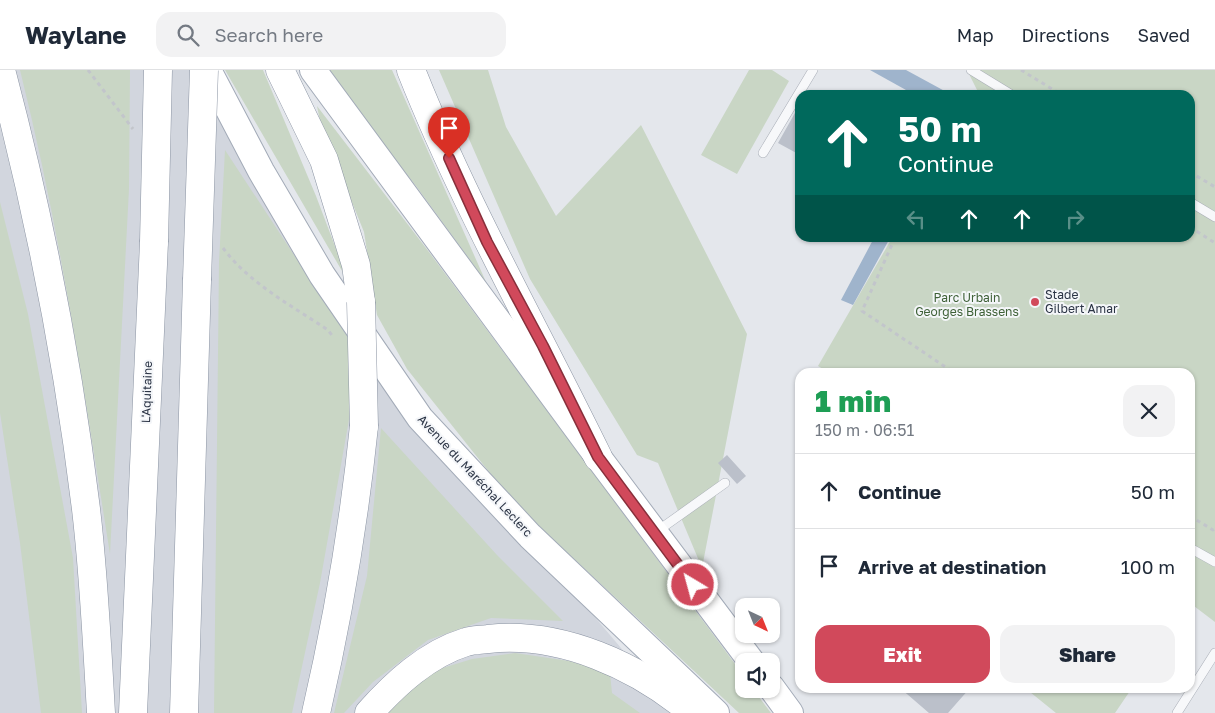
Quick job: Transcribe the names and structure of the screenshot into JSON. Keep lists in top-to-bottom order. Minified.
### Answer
{"streets":{"highway":["L'Aquitaine"],"main road":["Avenue du Maréchal Leclerc"]},"parks":["Parc Urbain Georges Brassens"],"places":["Stade Gilbert Amar"],"north":"bottom right","page":{"header":"Waylane","search":"Search here","nav":["Map","Directions","Saved"],"turn":["50 m","Continue"],"heading":["1 min","150 m · 06:51"],"list":[{"name":"Continue","value":"50 m"},{"name":"Arrive at destination","value":"100 m"}],"buttons":["Exit","Share"]}}
